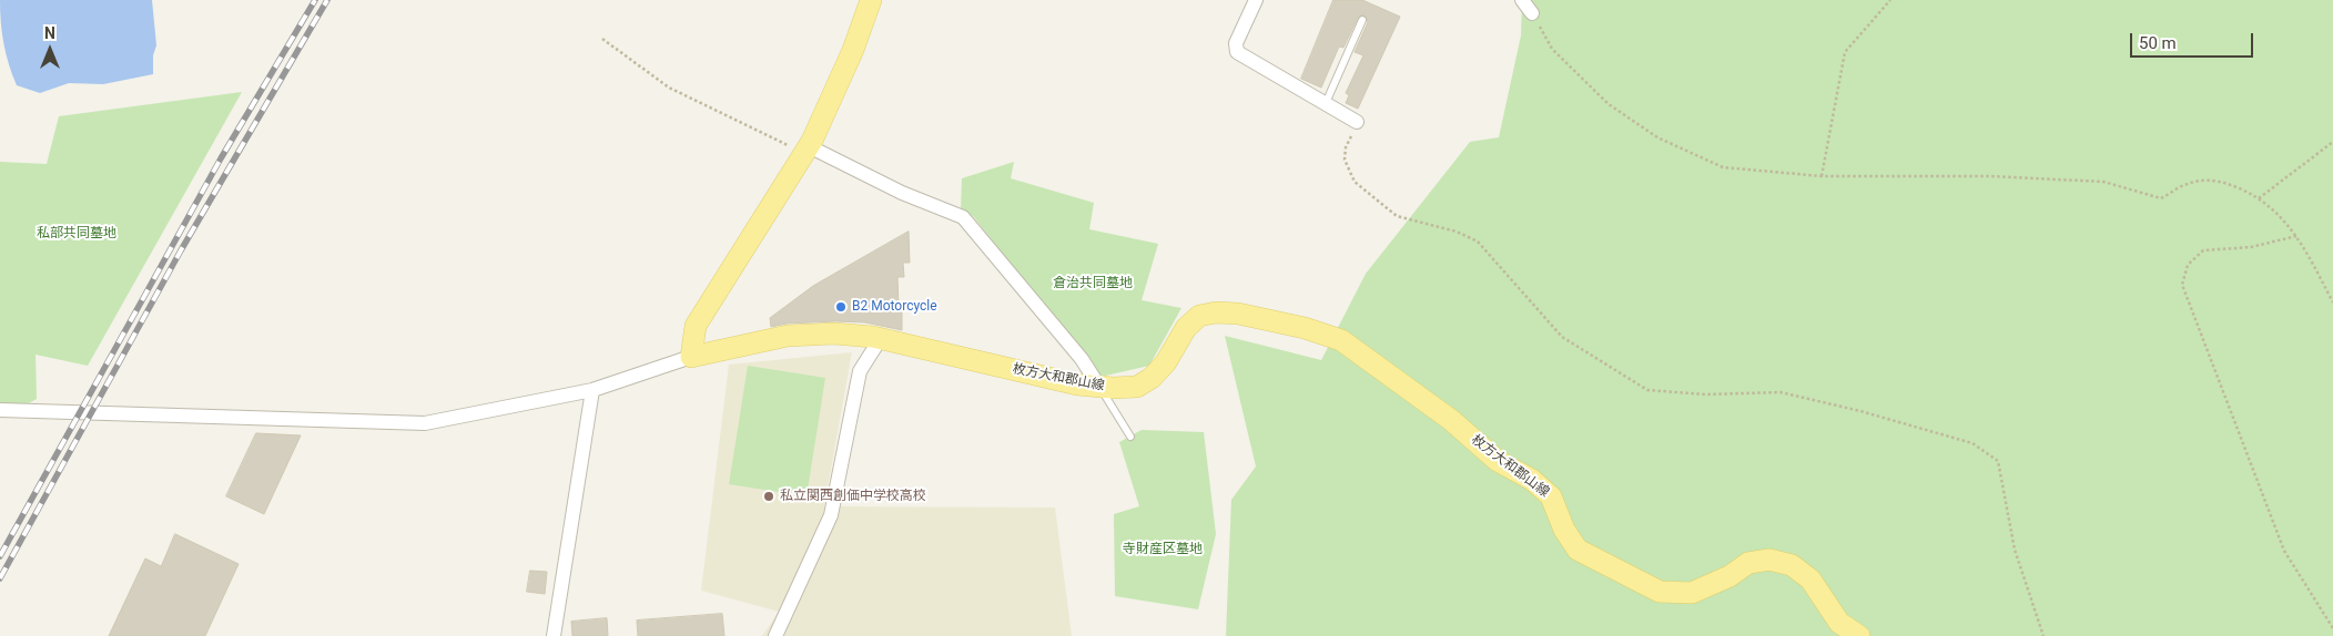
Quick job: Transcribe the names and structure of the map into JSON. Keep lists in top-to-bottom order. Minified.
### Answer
{"streets":{"main road":["枚方大和郡山線"]},"parks":["私部共同墓地","倉治共同墓地","寺財産区墓地"],"places":["B2 Motorcycle","私立関西創価中学校高校"],"scale_bar":"50 m","north":"top"}
